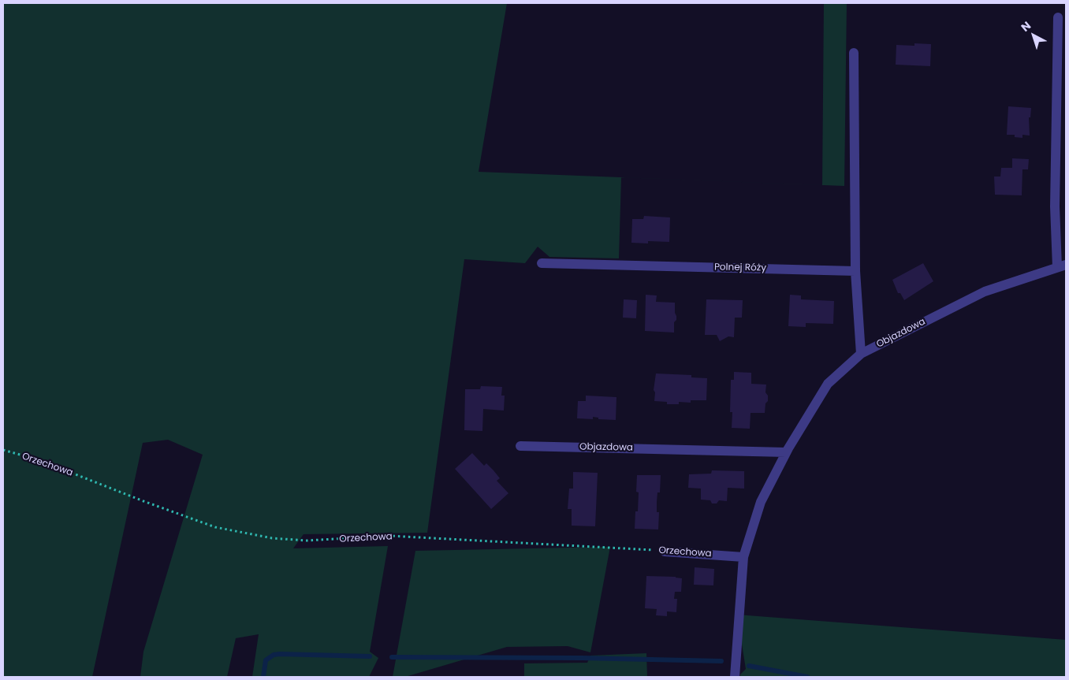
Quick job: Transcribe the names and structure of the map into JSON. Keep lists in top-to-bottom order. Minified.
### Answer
{"streets":{"street":["Polnej Róży","Objazdowa","Orzechowa"]},"crossings":[["Objazdowa","Orzechowa"]],"north":"top left"}
